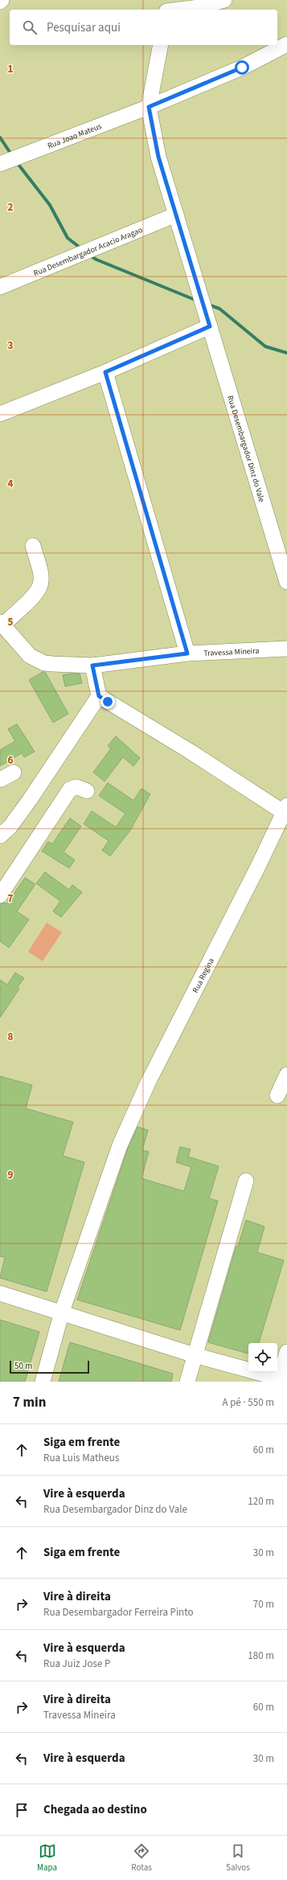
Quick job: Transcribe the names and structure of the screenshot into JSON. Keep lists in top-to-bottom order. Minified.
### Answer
{"streets":{"street":["Rua Joao Mateus","Rua Desembargador Acacio Aragao","Rua Desembargador Dinz do Vale","Travessa Mineira","Rua Regina"]},"crossings":[["Rua Desembargador Acacio Aragao","Rua Desembargador Dinz do Vale"]],"scale_bar":"50 m","page":{"search":"Pesquisar aqui","scale":"50 m","heading":["7 min","A pé · 550 m"],"list":[["Siga em frente","Rua Luis Matheus","60 m"],["Vire à esquerda","Rua Desembargador Dinz do Vale","120 m"],["Siga em frente","30 m"],["Vire à direita","Rua Desembargador Ferreira Pinto","70 m"],["Vire à esquerda","Rua Juiz Jose P","180 m"],["Vire à direita","Travessa Mineira","60 m"],["Vire à esquerda","30 m"],"Chegada ao destino"],"nav":["Mapa","Rotas","Salvos"]},"grid":{"rows":["1","2","3","4","5","6","7","8","9"]}}
